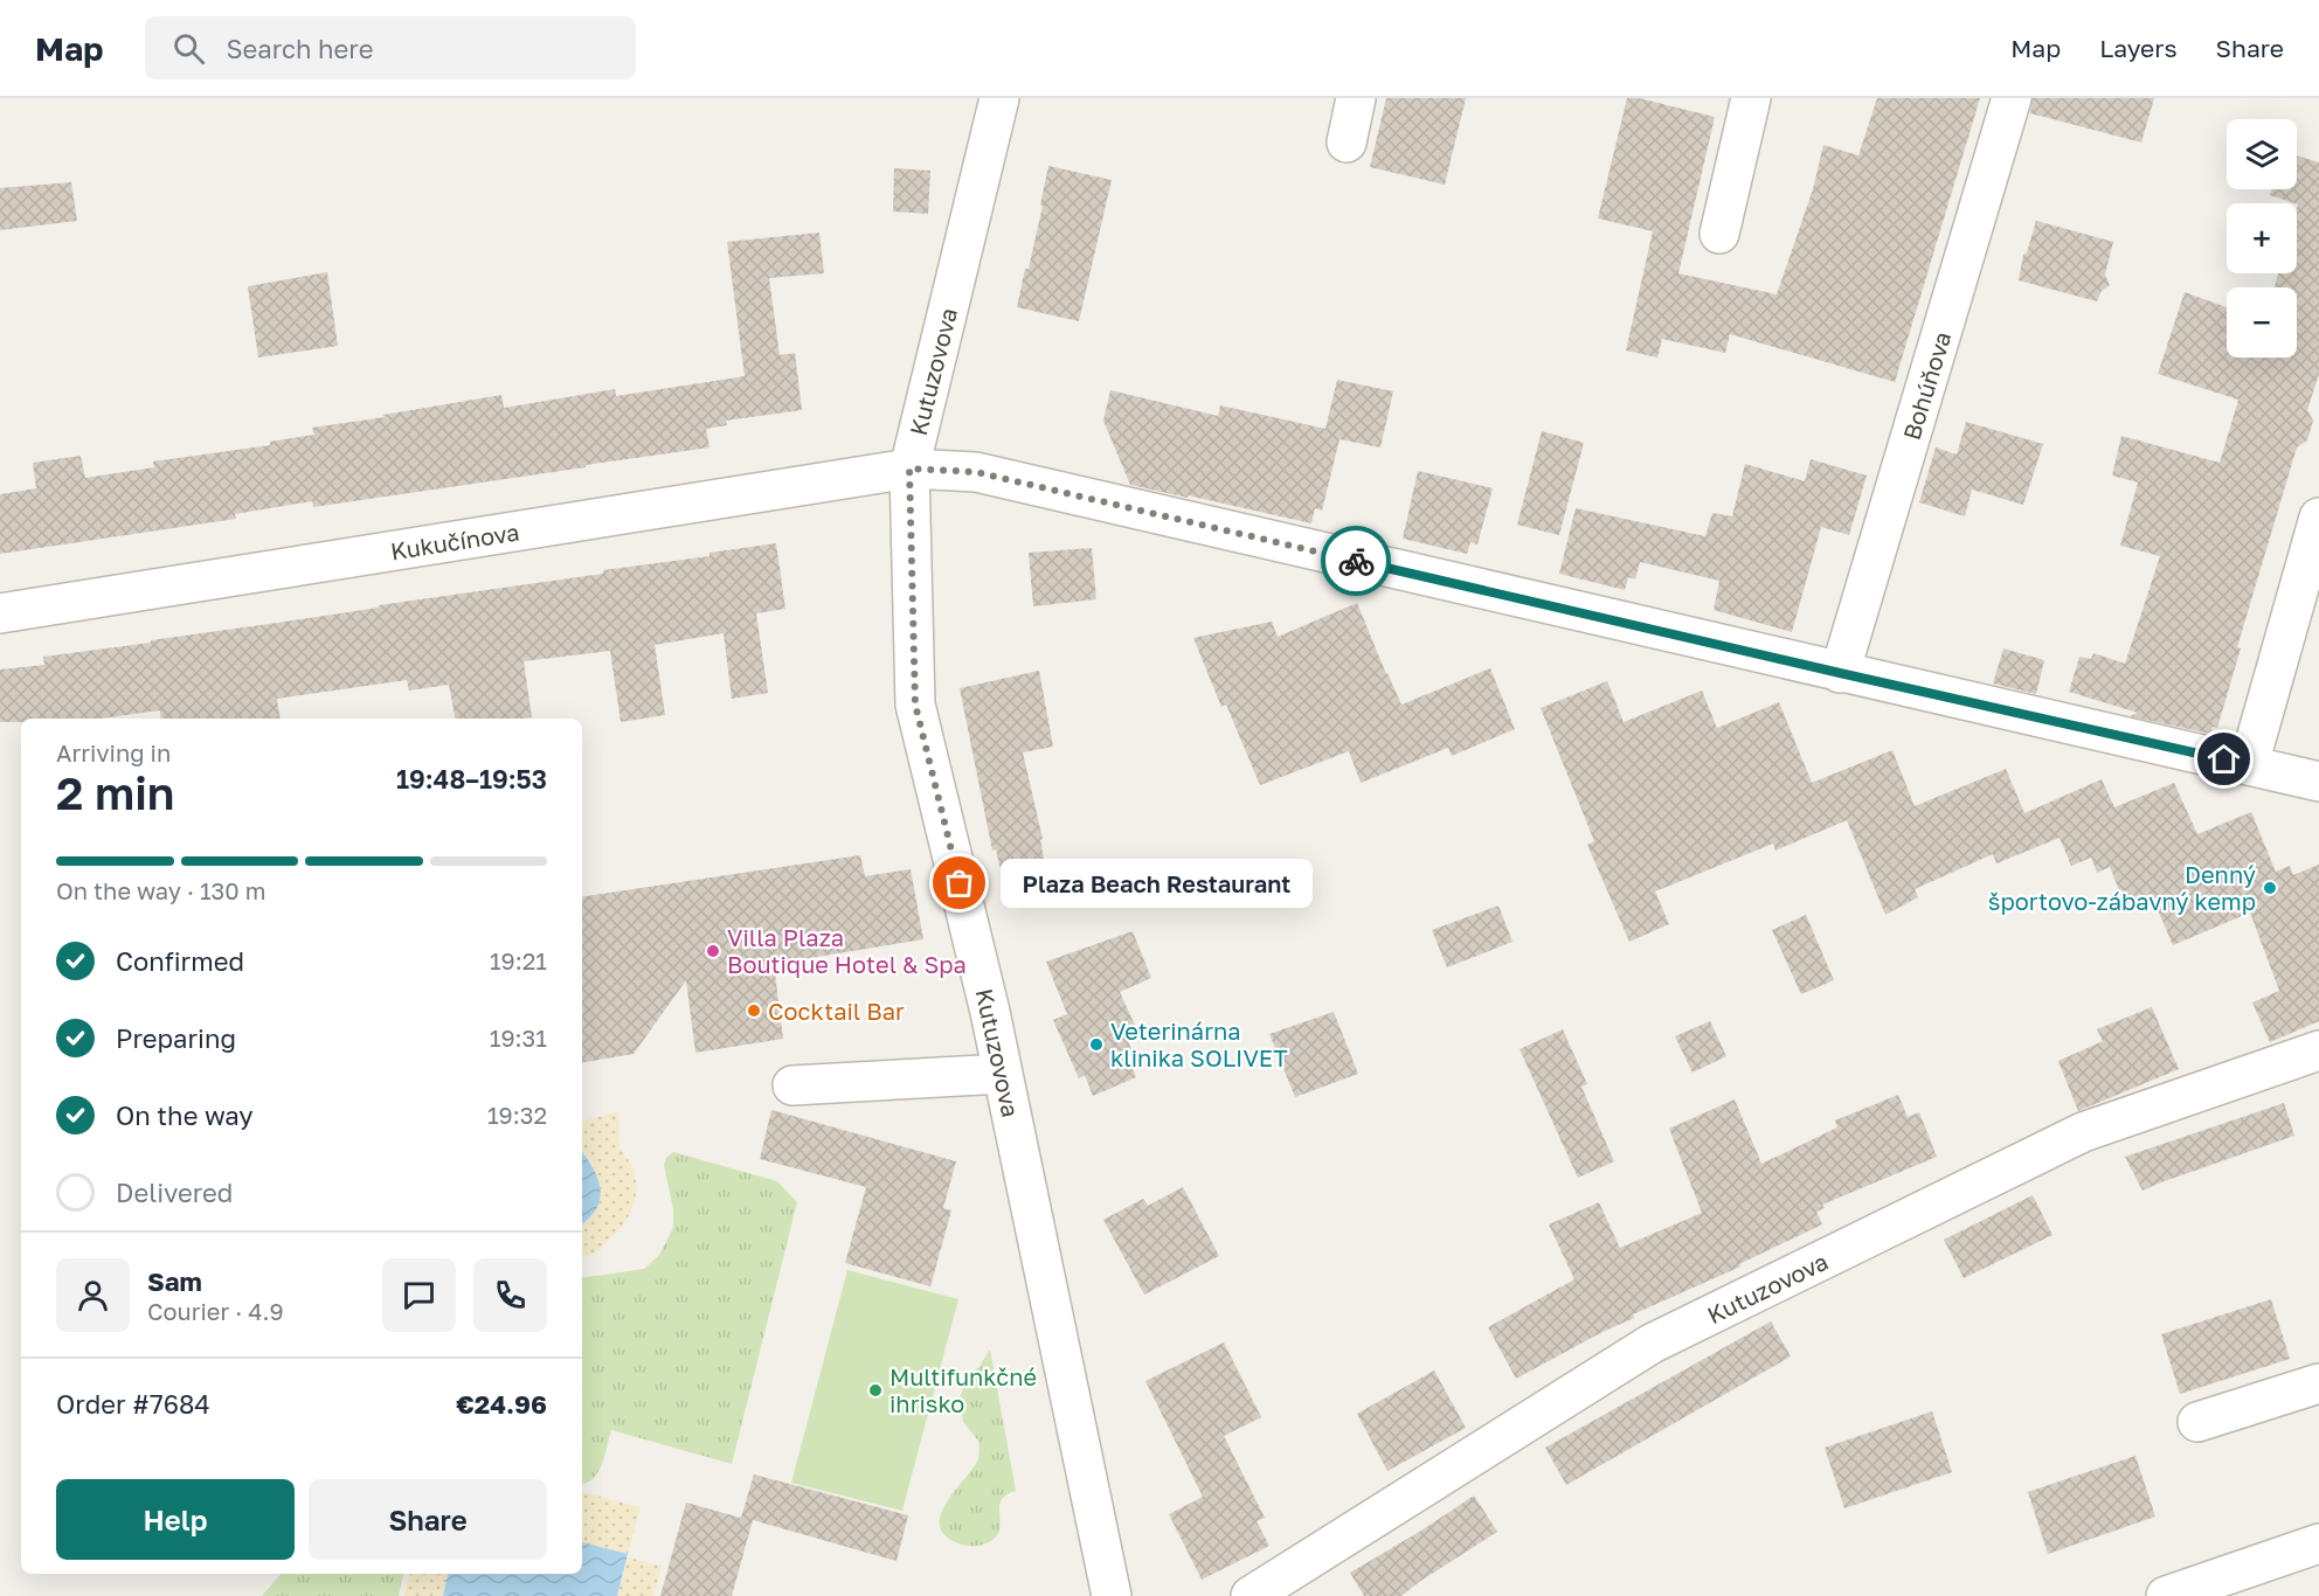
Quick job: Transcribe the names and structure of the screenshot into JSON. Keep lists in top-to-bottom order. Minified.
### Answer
{"streets":{"street":["Kutuzovova","Bohúňova","Kukučínova"]},"crossings":[["Kutuzovova","Kukučínova"],["Bohúňova","Kukučínova"]],"places":["Plaza Beach Restaurant","Denný športovo-zábavný kemp","Villa Plaza Boutique Hotel & Spa","Cocktail Bar","Veterinárna klinika SOLIVET","Multifunkčné ihrisko"],"page":{"header":"Map","search":"Search here","nav":["Map","Layers","Share"],"map_buttons":["+","−"],"heading":["2 min","Arriving in","19:48–19:53"],"panel":["Sam","Courier · 4.9","Order #7684","€24.96"],"bar":"On the way · 130 m","bubble":"Plaza Beach Restaurant","list":[["Confirmed","19:21"],["Preparing","19:31"],["On the way","19:32"],"Delivered"],"buttons":["Help","Share"]}}
